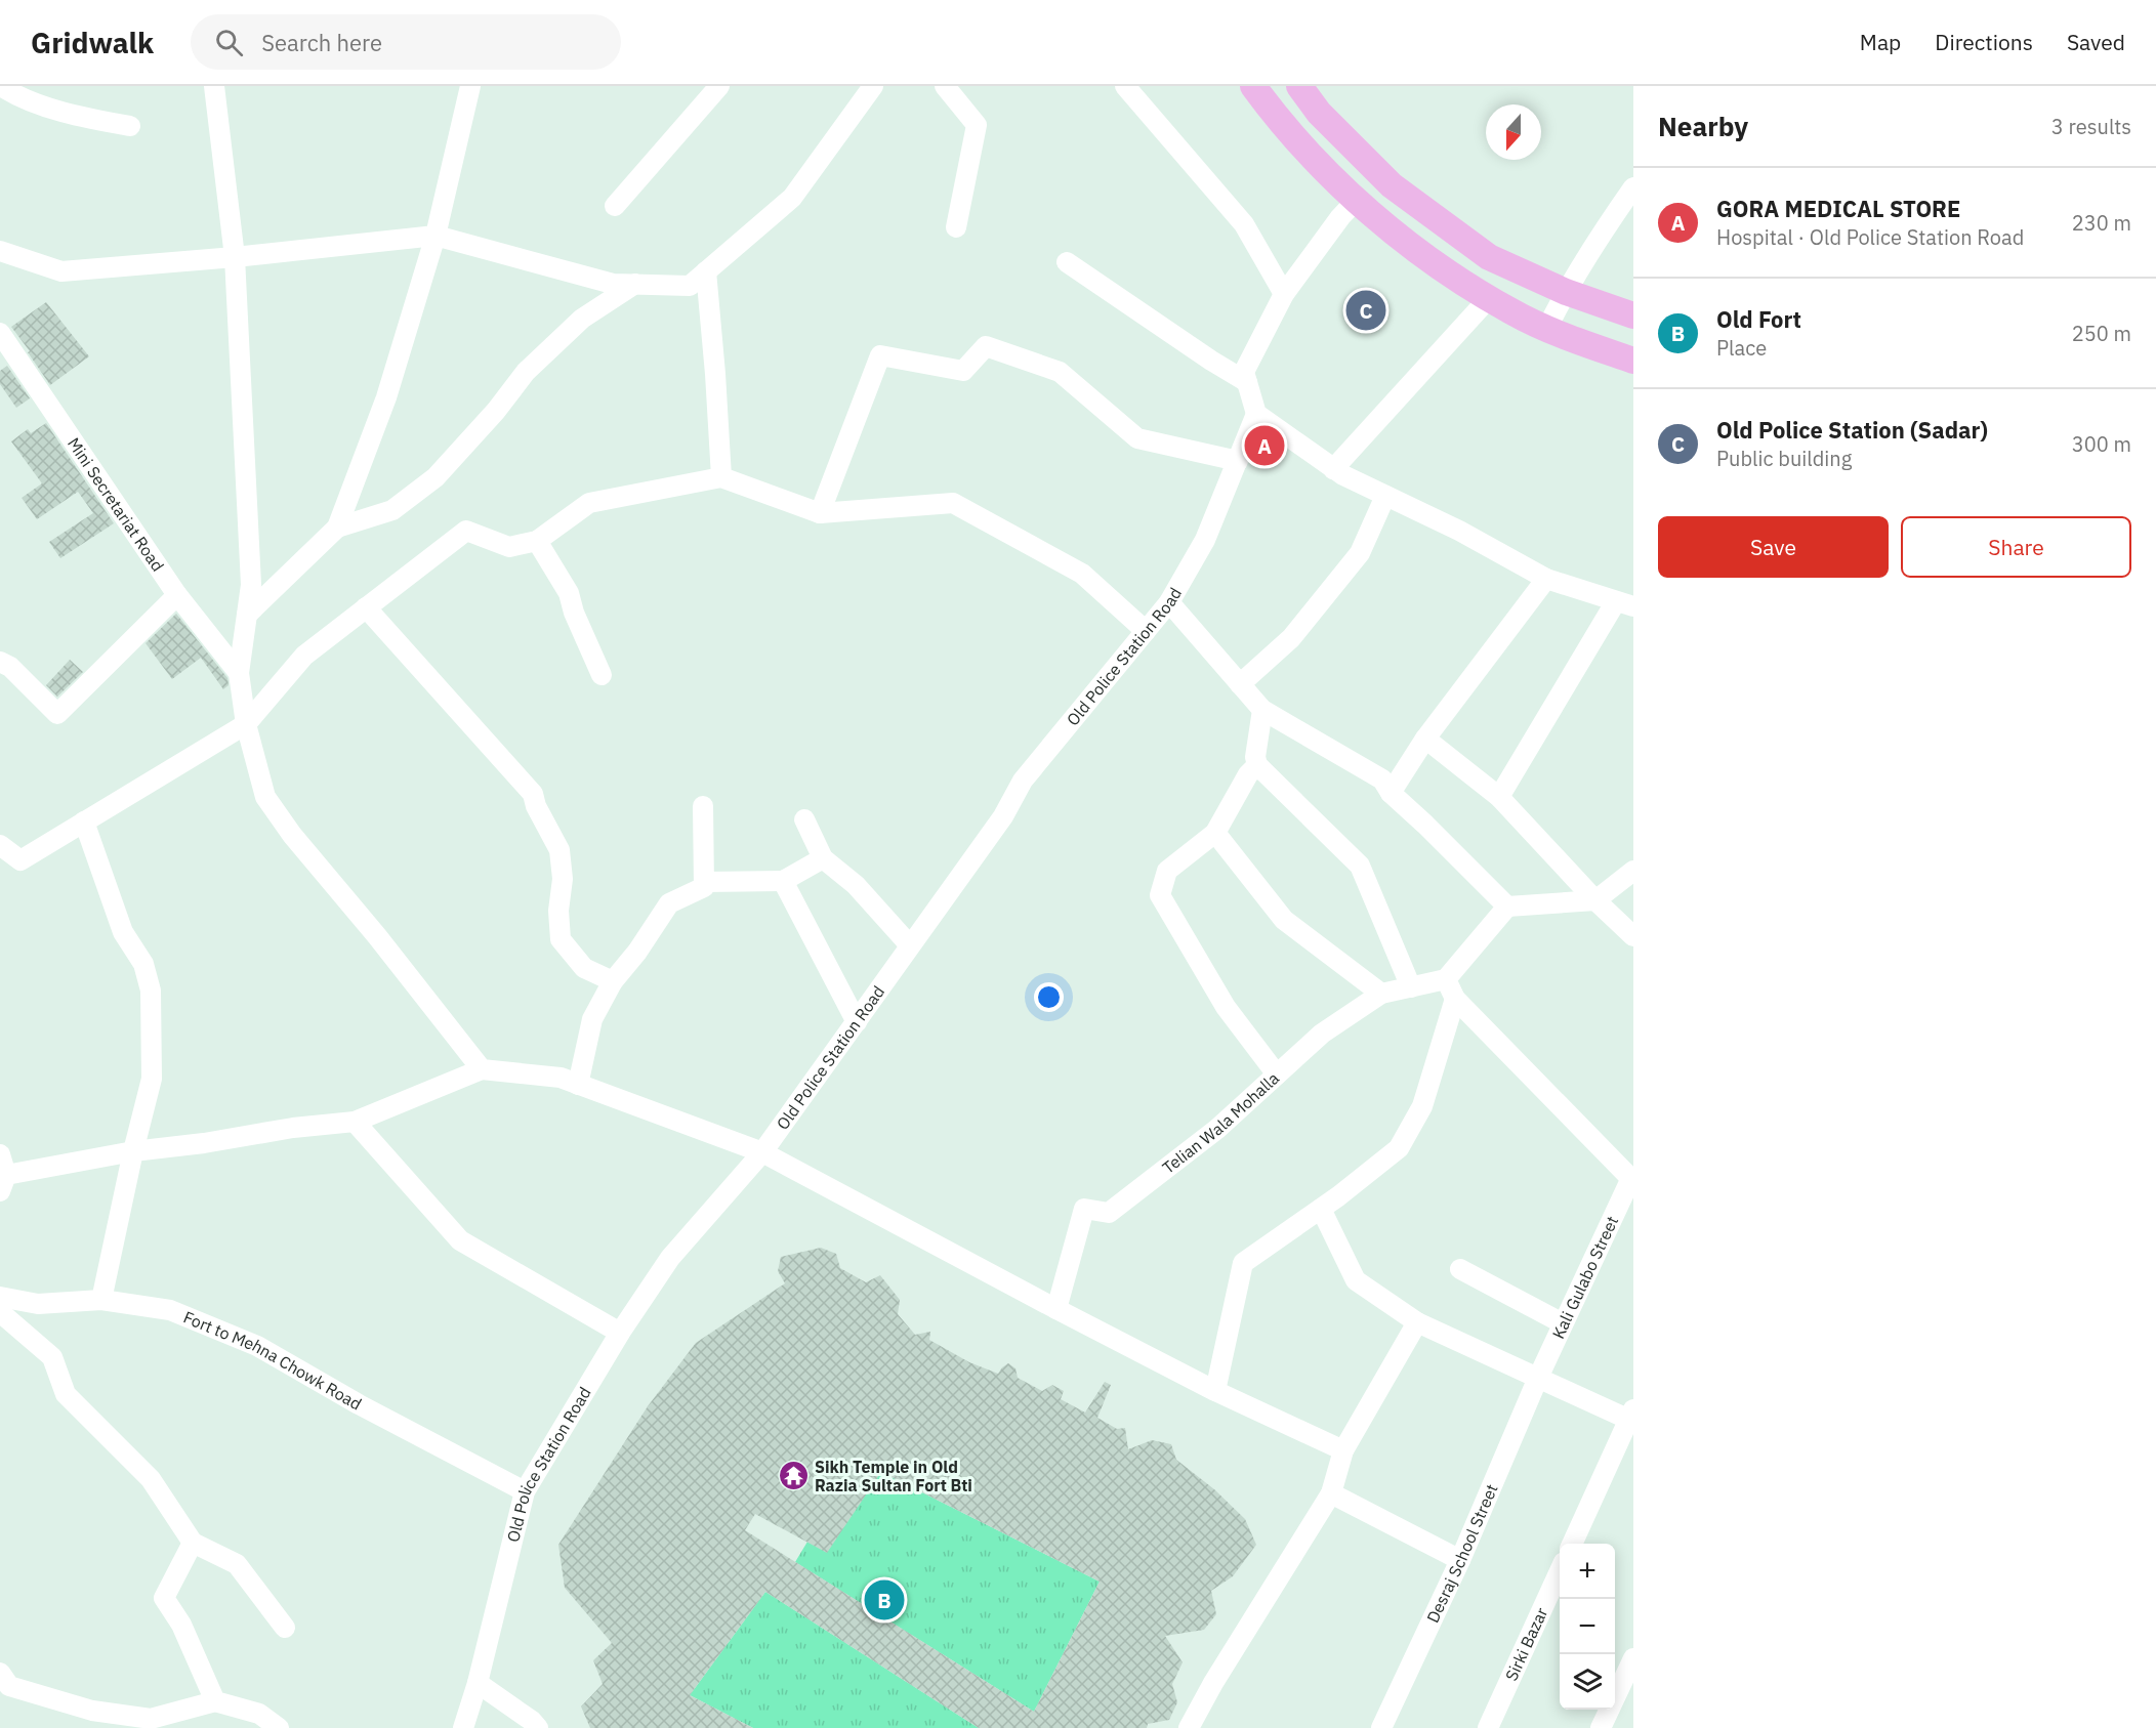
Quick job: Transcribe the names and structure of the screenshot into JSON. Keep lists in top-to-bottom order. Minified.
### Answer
{"streets":{"street":["Mini Secretariat Road","Old Police Station Road","Telian Wala Mohalla","Kali Gulabo Street","Fort to Mehna Chowk Road","Desraj School Street","Sirki Bazar"]},"crossings":[["Old Police Station Road","Fort to Mehna Chowk Road"],["Kali Gulabo Street","Desraj School Street"]],"places":{"temple":["Sikh Temple in Old Razia Sultan Fort Bti"]},"north":"bottom","page":{"header":"Gridwalk","search":"Search here","nav":["Map","Directions","Saved"],"heading":["Nearby","3 results"],"list":[{"mark":"A","name":"GORA MEDICAL STORE","note":"Hospital · Old Police Station Road","value":"230 m"},{"mark":"B","name":"Old Fort","note":"Place","value":"250 m"},{"mark":"C","name":"Old Police Station (Sadar)","note":"Public building","value":"300 m"}],"pins":["C","A","B"],"buttons":["Save","Share"],"map_buttons":["+","−"]}}
